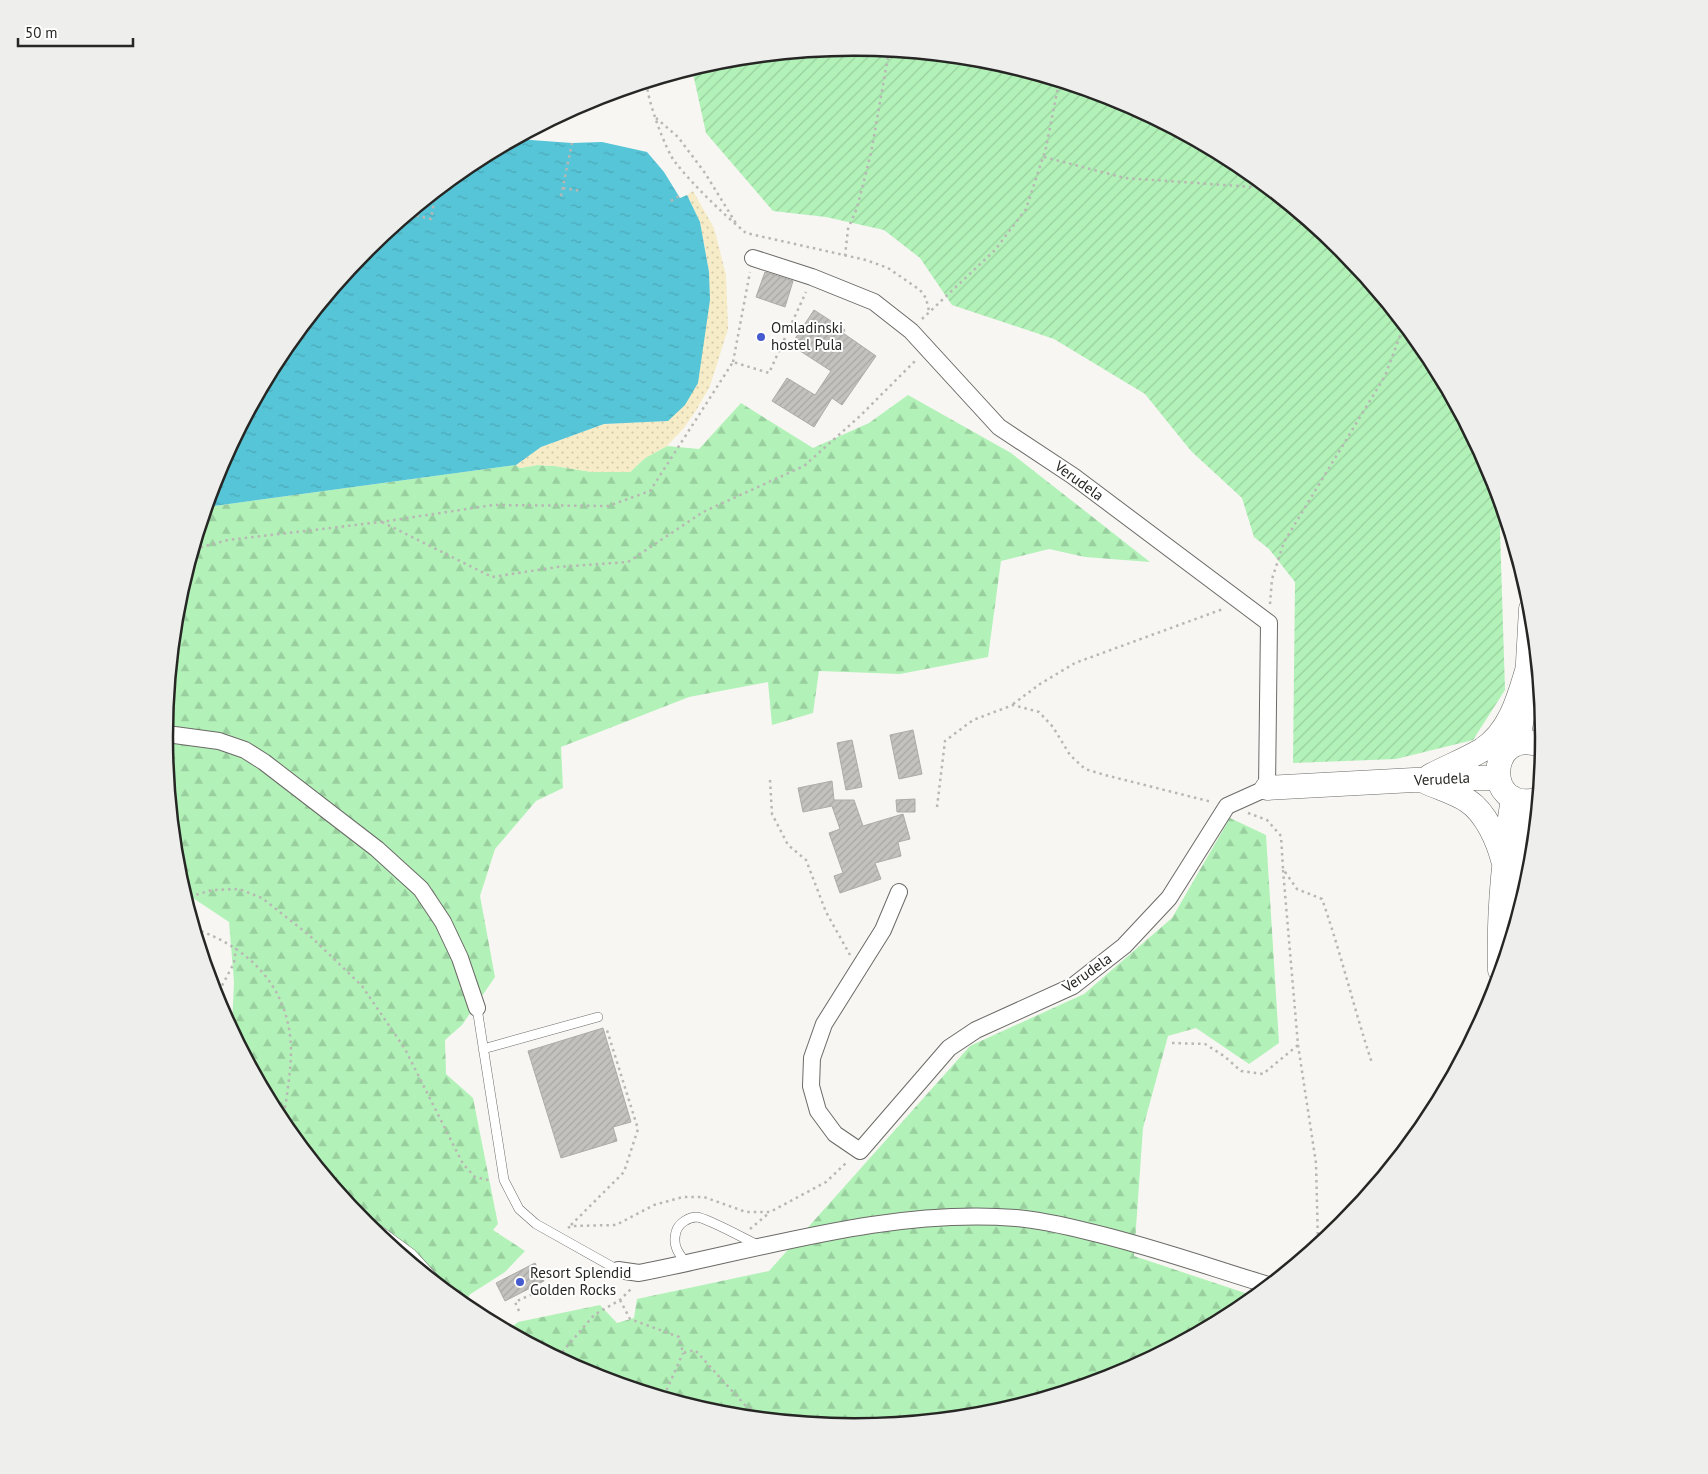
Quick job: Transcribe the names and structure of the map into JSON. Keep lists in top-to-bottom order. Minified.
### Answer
{"streets":{"main road":["Verudela"]},"places":["Omladinski hostel Pula","Resort Splendid Golden Rocks"],"scale_bar":"50 m"}
